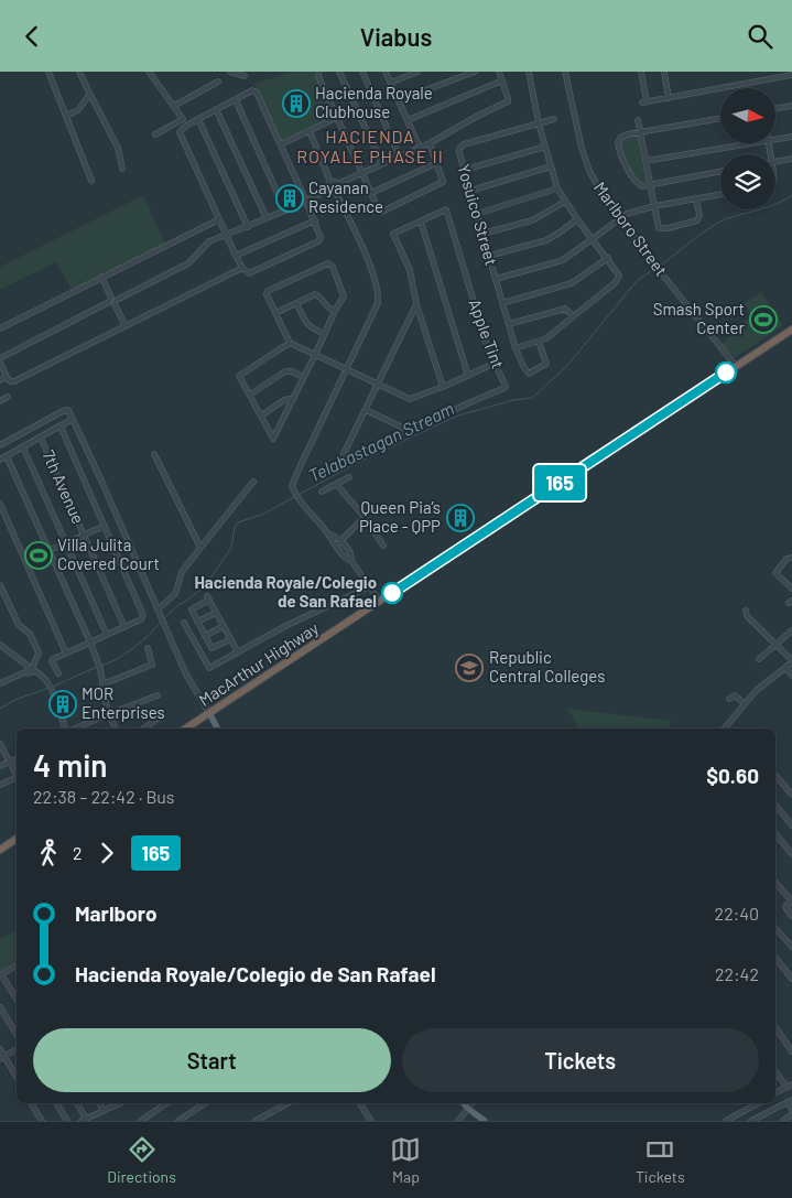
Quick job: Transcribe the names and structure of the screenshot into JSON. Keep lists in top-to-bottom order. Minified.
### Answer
{"streets":{"highway":["MacArthur Highway"],"street":["Yosuico Street","Marlboro Street","Apple Tint","7th Avenue"]},"crossings":[["Marlboro Street","MacArthur Highway"]],"districts":["HACIENDA ROYALE PHASE II"],"water":["Telabastagan Stream"],"places":{"building":["Hacienda Royale Clubhouse","Cayanan Residence","Queen Pia’s Place - QPP","MOR Enterprises"],"sports":["Smash Sport Center","Villa Julita Covered Court"],"other":["Hacienda Royale/Colegio de San Rafael"],"school or university":["Republic Central Colleges"]},"lines":["bus line 165"],"north":"right","page":{"header":"Viabus","on_map":"165","heading":["4 min","22:38 – 22:42 · Bus","$0.60"],"legs":["2","165"],"list":[{"name":"Marlboro","value":"22:40"},{"name":"Hacienda Royale/Colegio de San Rafael","value":"22:42"}],"buttons":["Start","Tickets"],"tabs":["Directions","Map","Tickets"]}}
